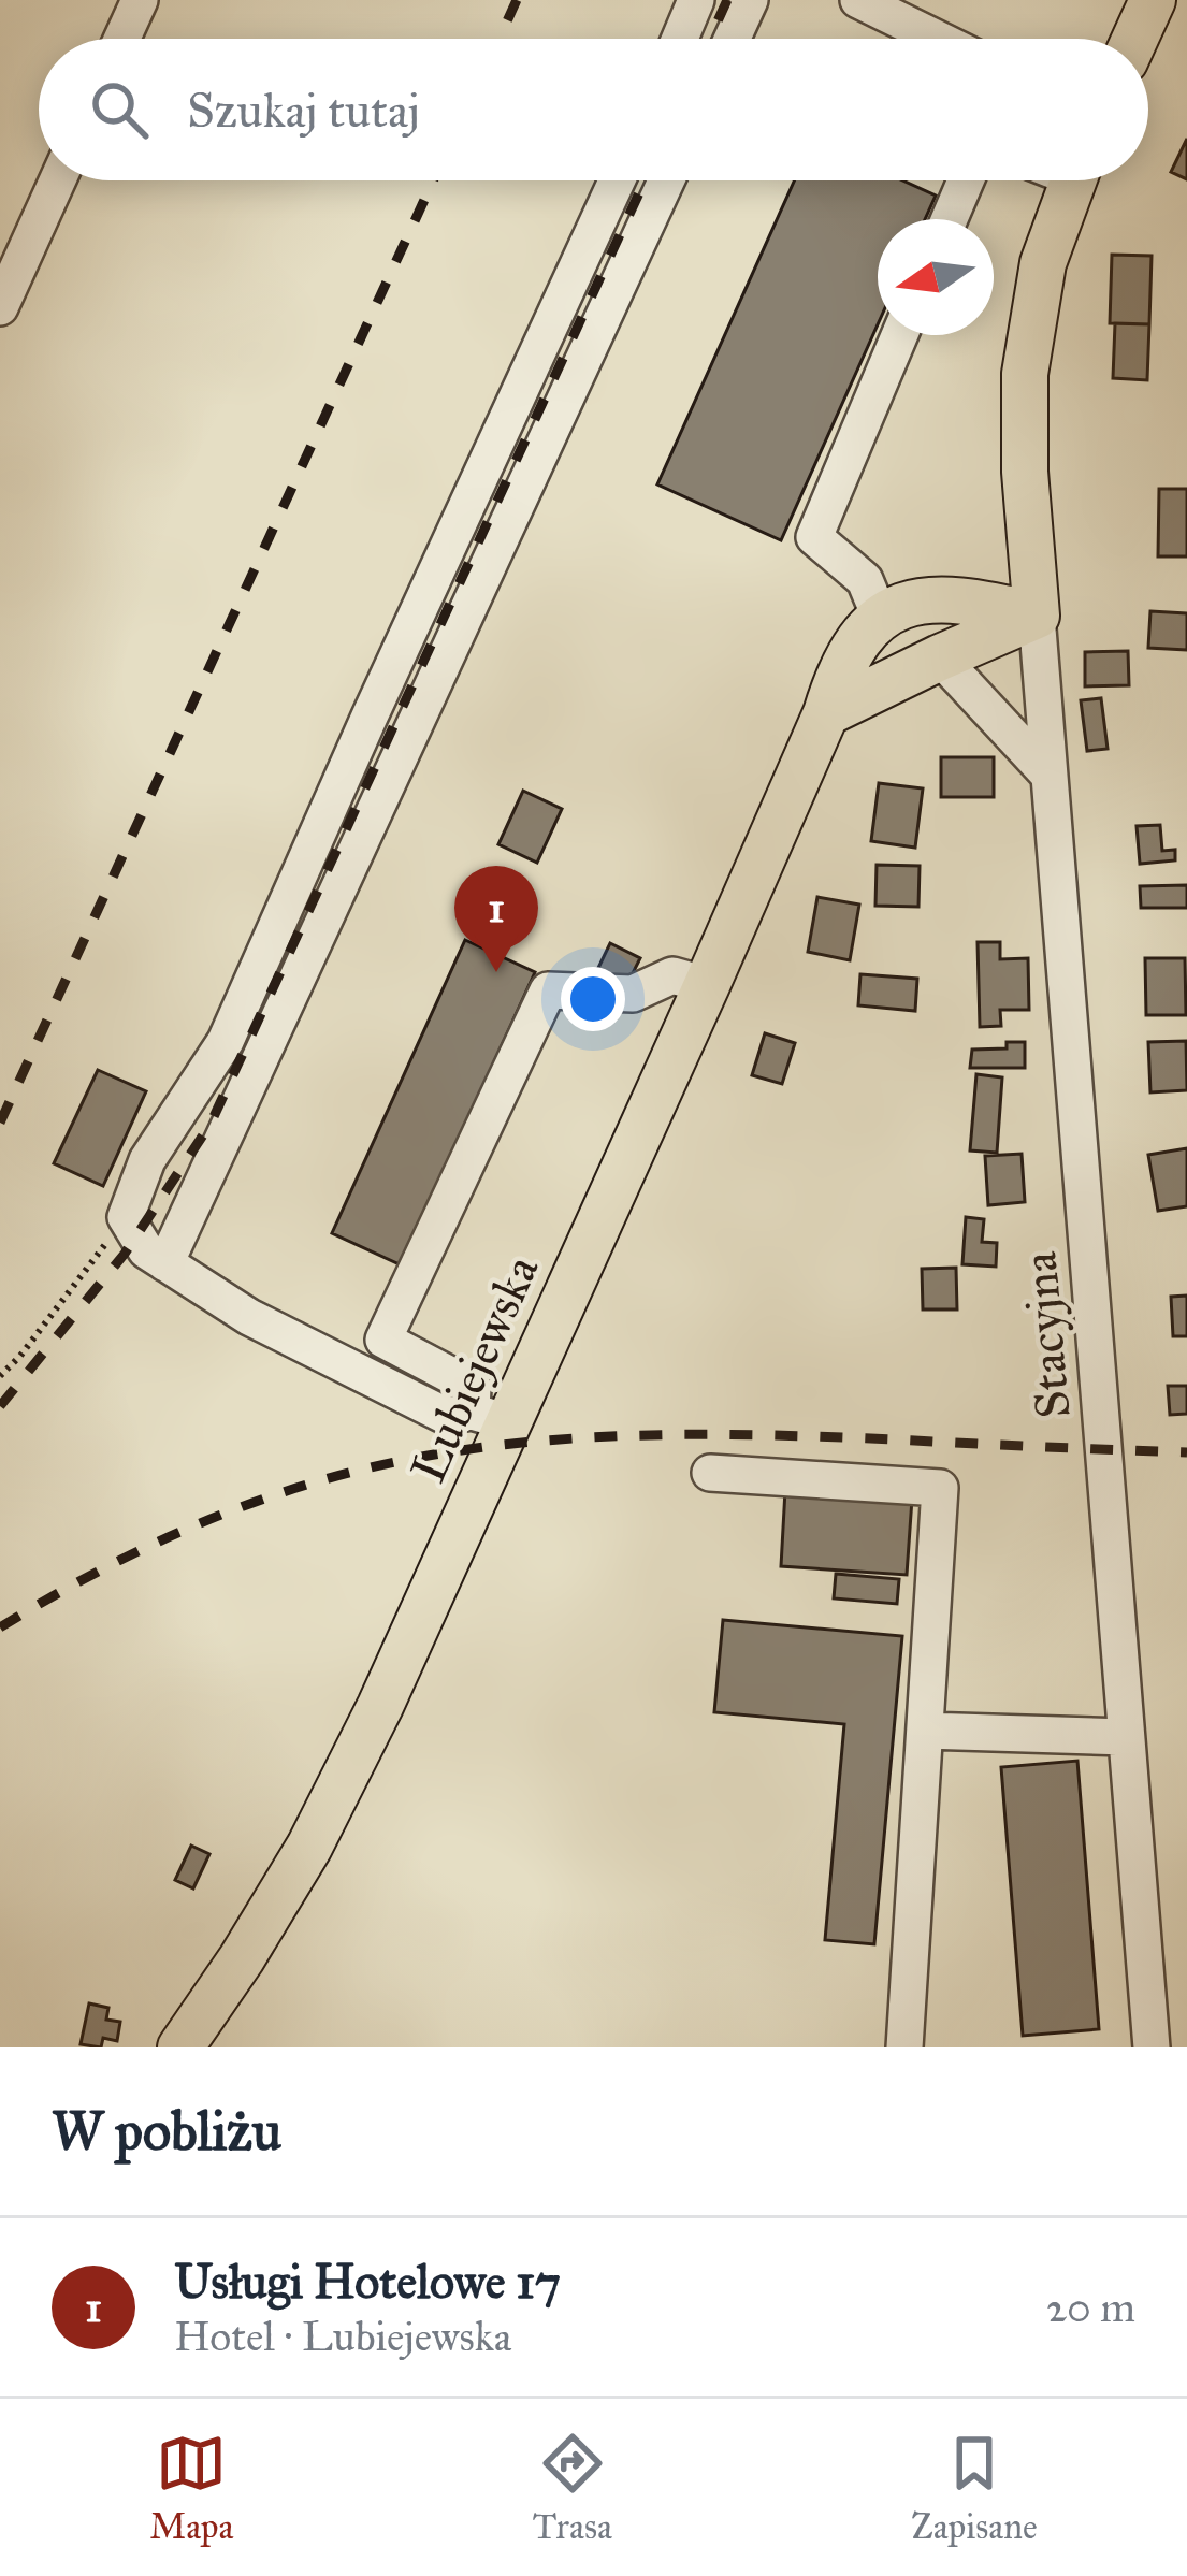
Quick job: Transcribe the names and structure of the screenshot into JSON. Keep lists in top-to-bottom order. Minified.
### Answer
{"streets":{"main road":["Lubiejewska"],"street":["Stacyjna"]},"north":"left","page":{"search":"Szukaj tutaj","pins":"1","heading":"W pobliżu","list":[{"mark":"1","name":"Usługi Hotelowe 17","note":"Hotel · Lubiejewska","value":"20 m"}],"nav":["Mapa","Trasa","Zapisane"]}}
